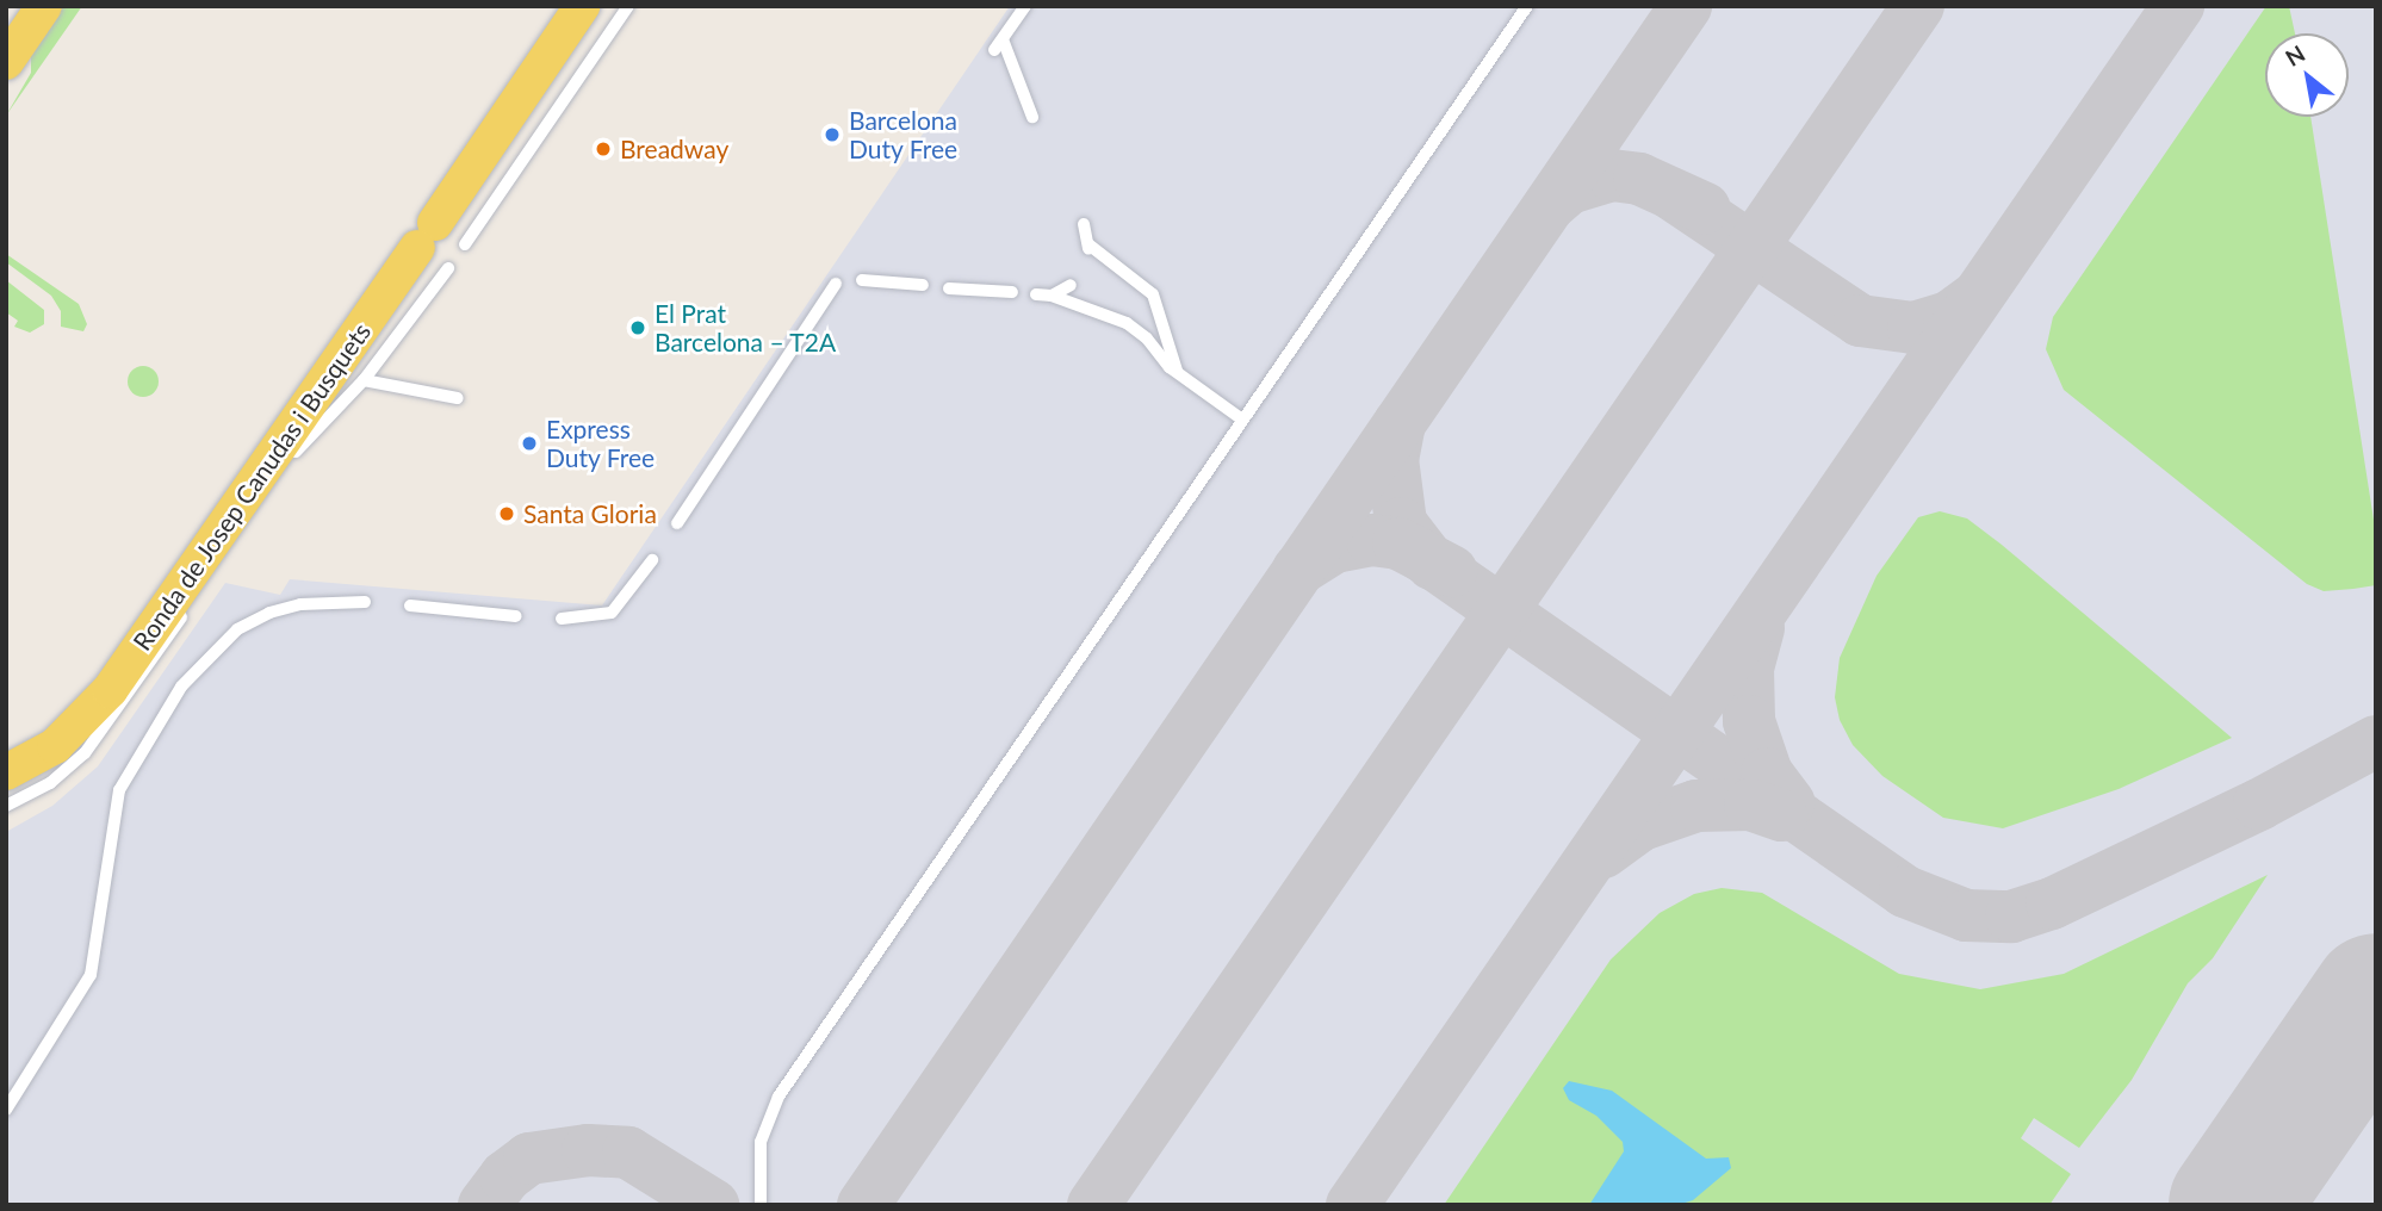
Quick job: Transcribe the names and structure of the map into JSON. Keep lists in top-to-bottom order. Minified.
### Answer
{"streets":{"main road":["Ronda de Josep Canudas i Busquets"]},"places":["Barcelona Duty Free","Breadway","El Prat Barcelona – T2A","Express Duty Free","Santa Gloria"],"north":"top left"}
